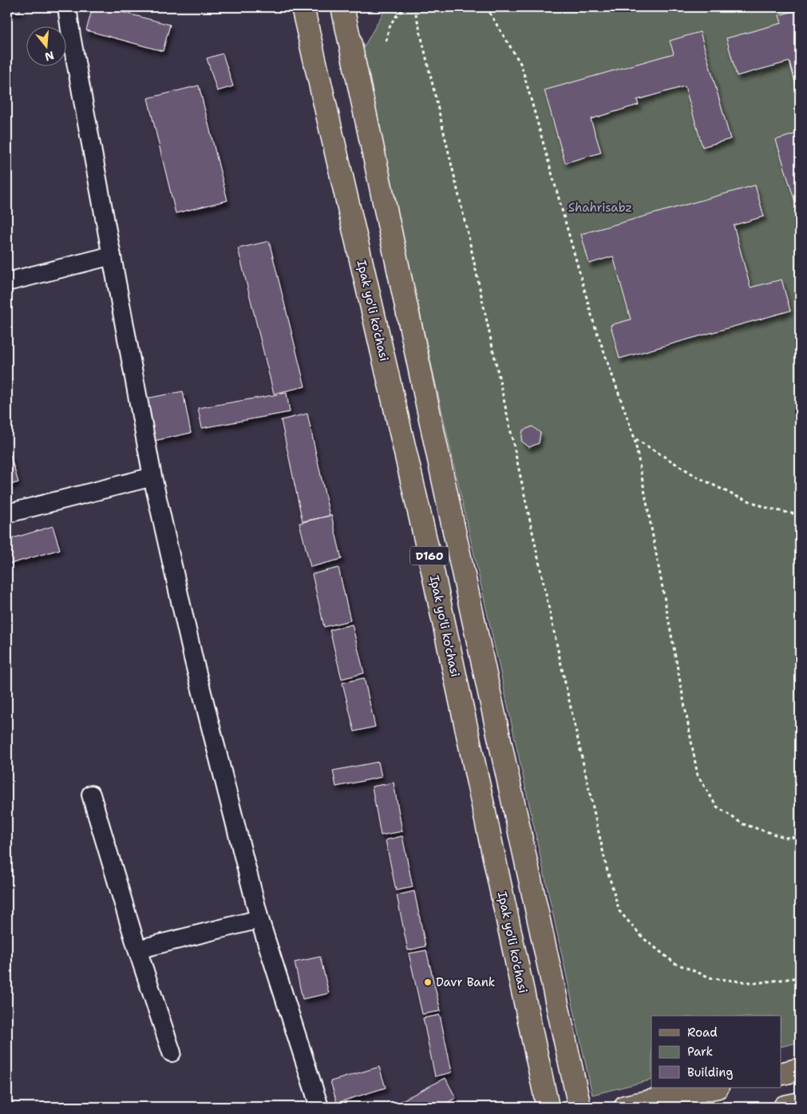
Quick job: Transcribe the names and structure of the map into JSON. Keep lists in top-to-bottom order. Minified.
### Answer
{"streets":{"main road":["Ipak yo'li ko'chasi","D160"]},"parks":["Shahrisabz"],"places":["Davr Bank"],"legend":["Road","Park","Building"],"north":"bottom"}
